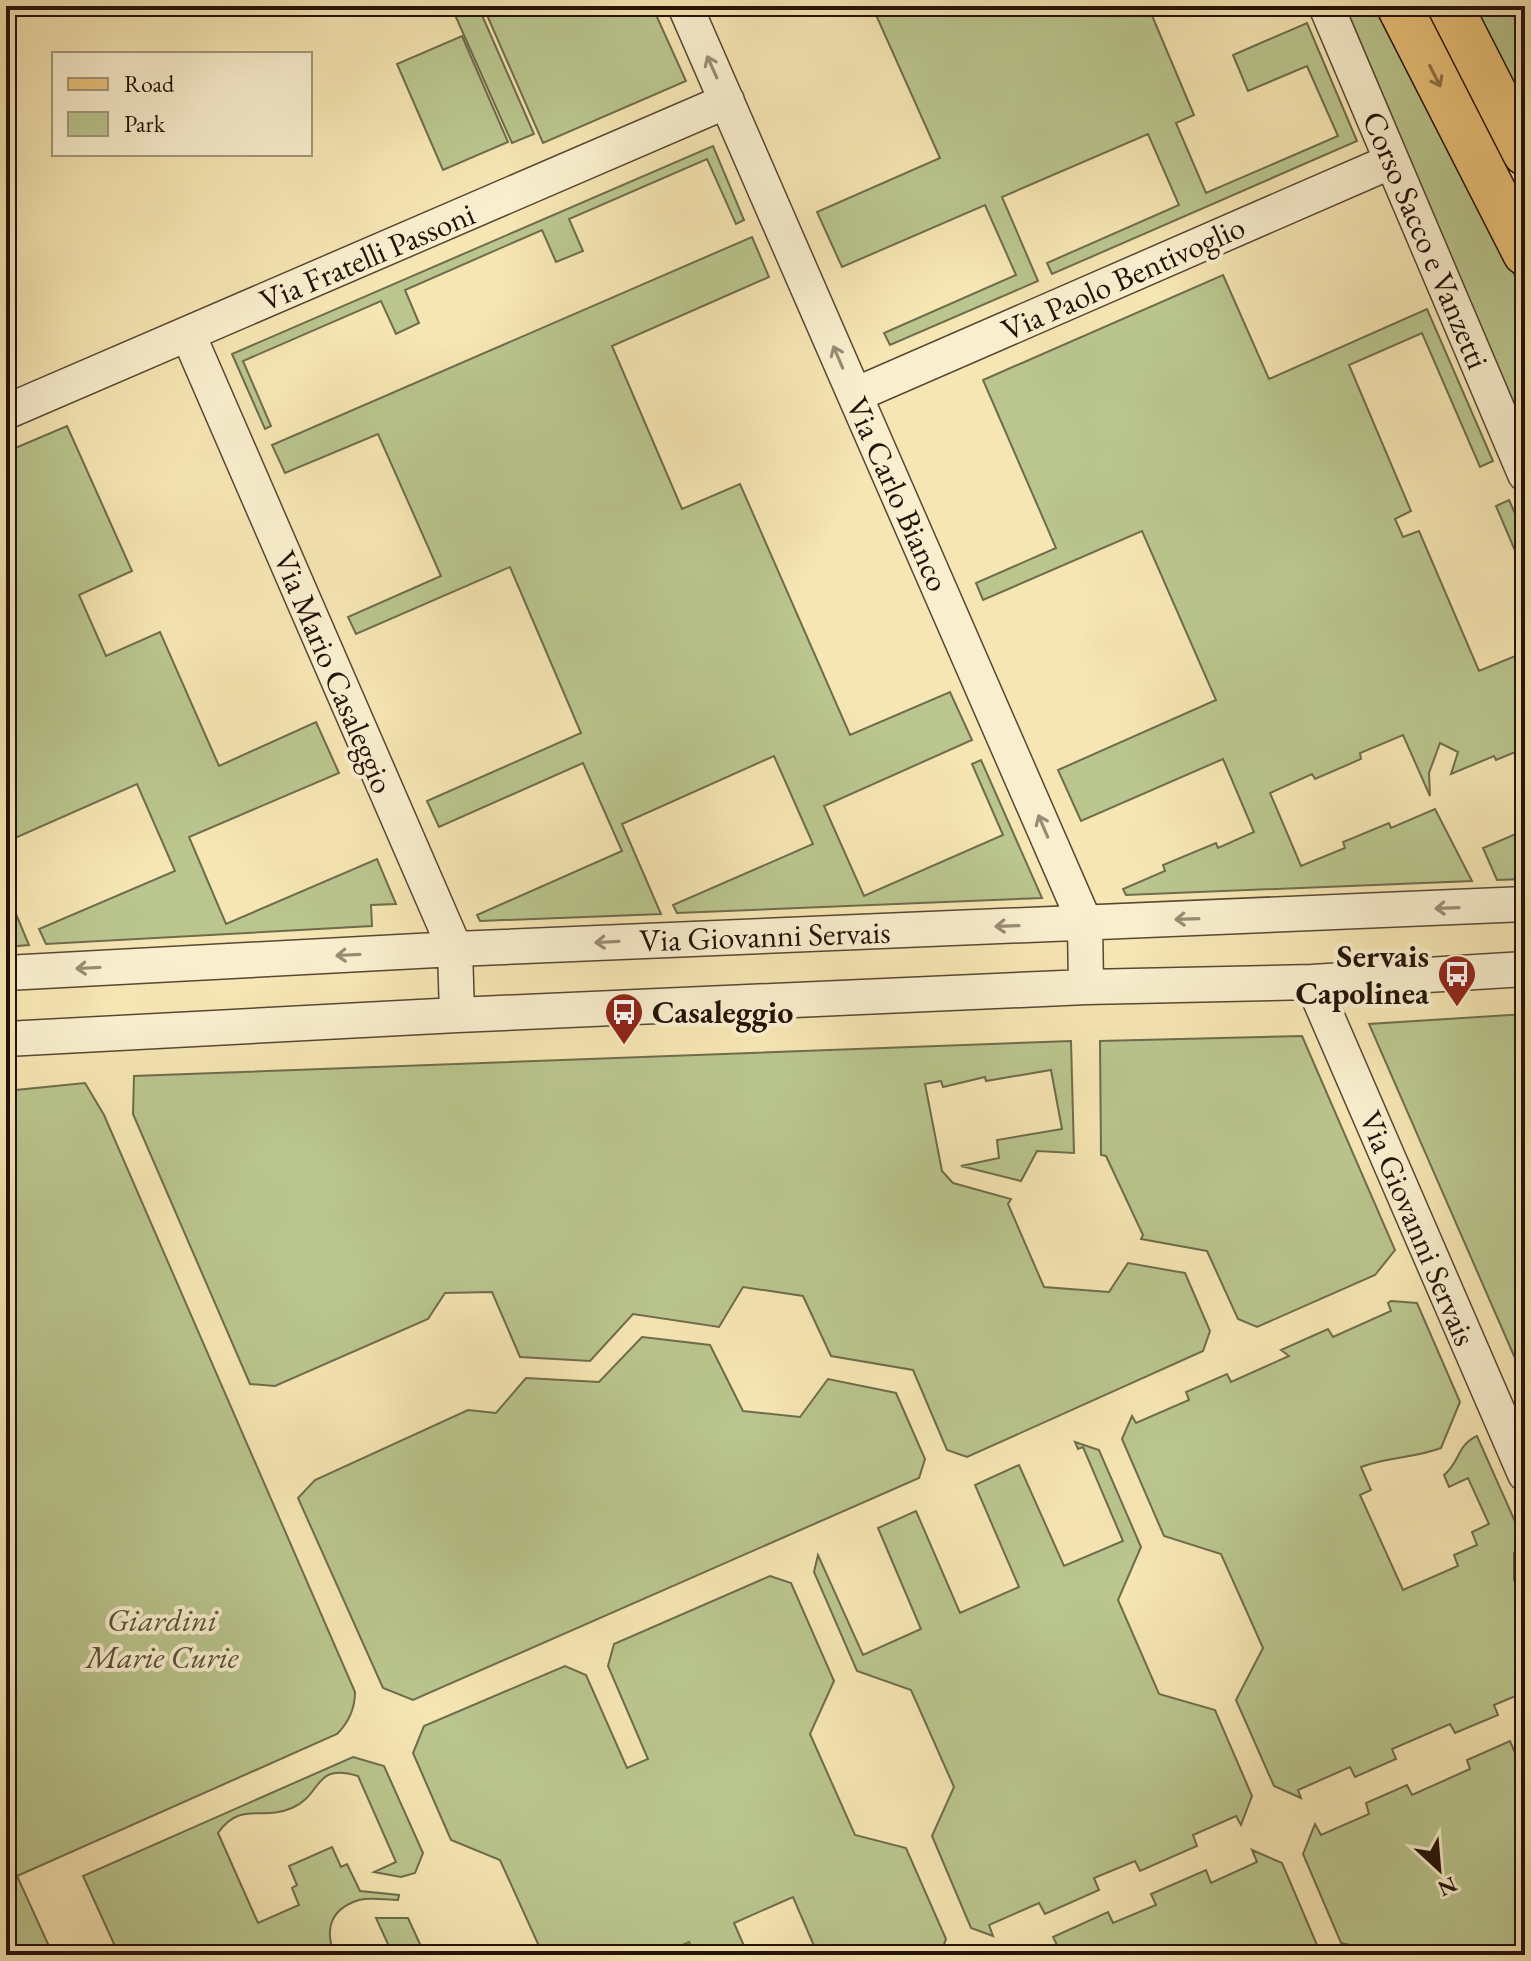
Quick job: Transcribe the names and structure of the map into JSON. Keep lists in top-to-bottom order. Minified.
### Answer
{"streets":{"street":["Corso Sacco e Vanzetti","Via Fratelli Passoni","Via Paolo Bentivoglio","Via Carlo Bianco","Via Mario Casaleggio","Via Giovanni Servais"]},"crossings":[["Corso Sacco e Vanzetti","Via Paolo Bentivoglio"],["Via Fratelli Passoni","Via Carlo Bianco"],["Via Fratelli Passoni","Via Mario Casaleggio"],["Via Paolo Bentivoglio","Via Carlo Bianco"],["Via Carlo Bianco","Via Giovanni Servais"],["Via Mario Casaleggio","Via Giovanni Servais"]],"one_way":["Via Carlo Bianco"],"parks":["Giardini Marie Curie"],"places":{"bus stop":["Servais Capolinea","Casaleggio"]},"legend":["Road","Park"],"north":"bottom right"}
